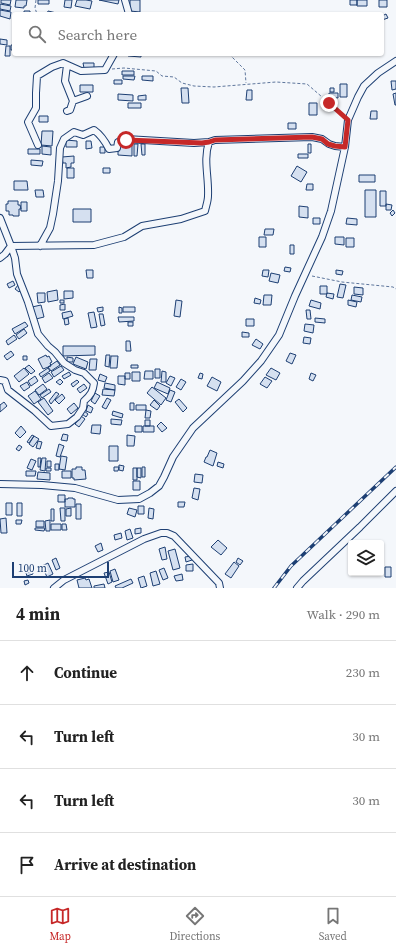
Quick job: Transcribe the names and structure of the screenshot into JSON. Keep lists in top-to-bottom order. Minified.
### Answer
{"scale_bar":"100 m","page":{"search":"Search here","scale":"100 m","heading":["4 min","Walk · 290 m"],"list":[["Continue","230 m"],["Turn left","30 m"],["Turn left","30 m"],"Arrive at destination"],"nav":["Map","Directions","Saved"]}}
